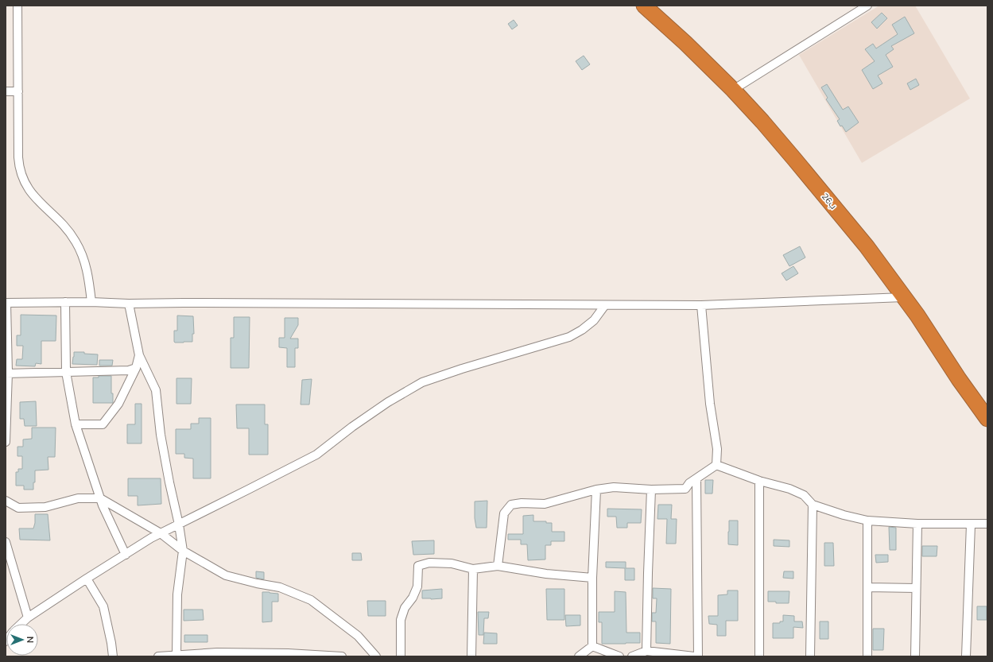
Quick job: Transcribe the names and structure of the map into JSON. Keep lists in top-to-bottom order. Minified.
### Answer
{"streets":{"highway":["26ب"]},"north":"right"}
